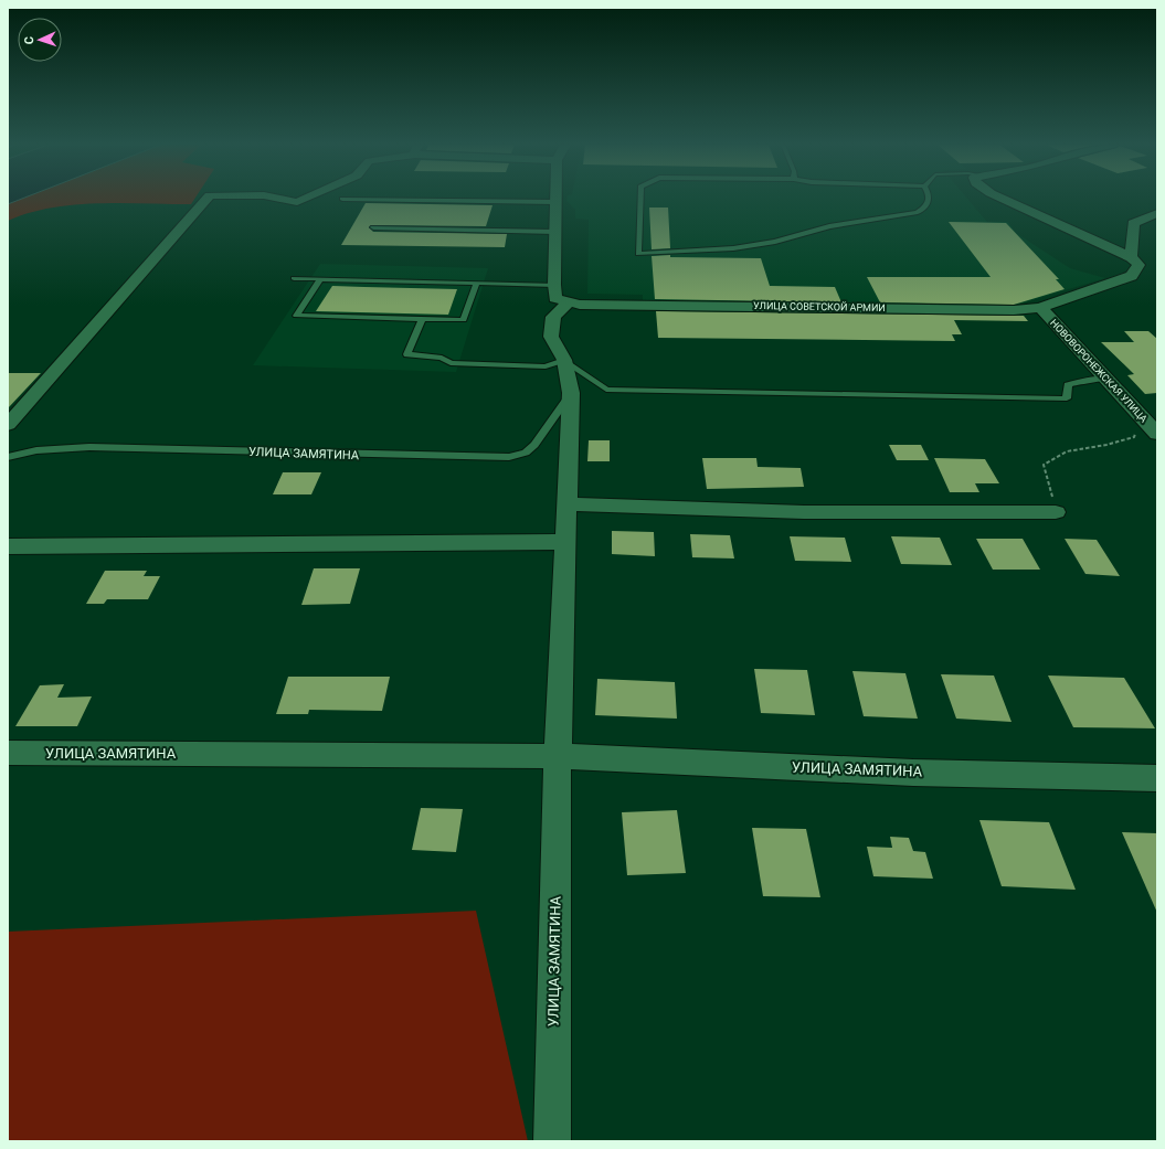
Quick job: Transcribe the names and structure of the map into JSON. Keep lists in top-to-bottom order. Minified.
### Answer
{"streets":{"street":["УЛИЦА СОВЕТСКОЙ АРМИИ","НОВОВОРОНЕЖСКАЯ УЛИЦА","УЛИЦА ЗАМЯТИНА"]},"crossings":[["УЛИЦА СОВЕТСКОЙ АРМИИ","НОВОВОРОНЕЖСКАЯ УЛИЦА"],["УЛИЦА СОВЕТСКОЙ АРМИИ","УЛИЦА ЗАМЯТИНА"]],"north":"left"}
